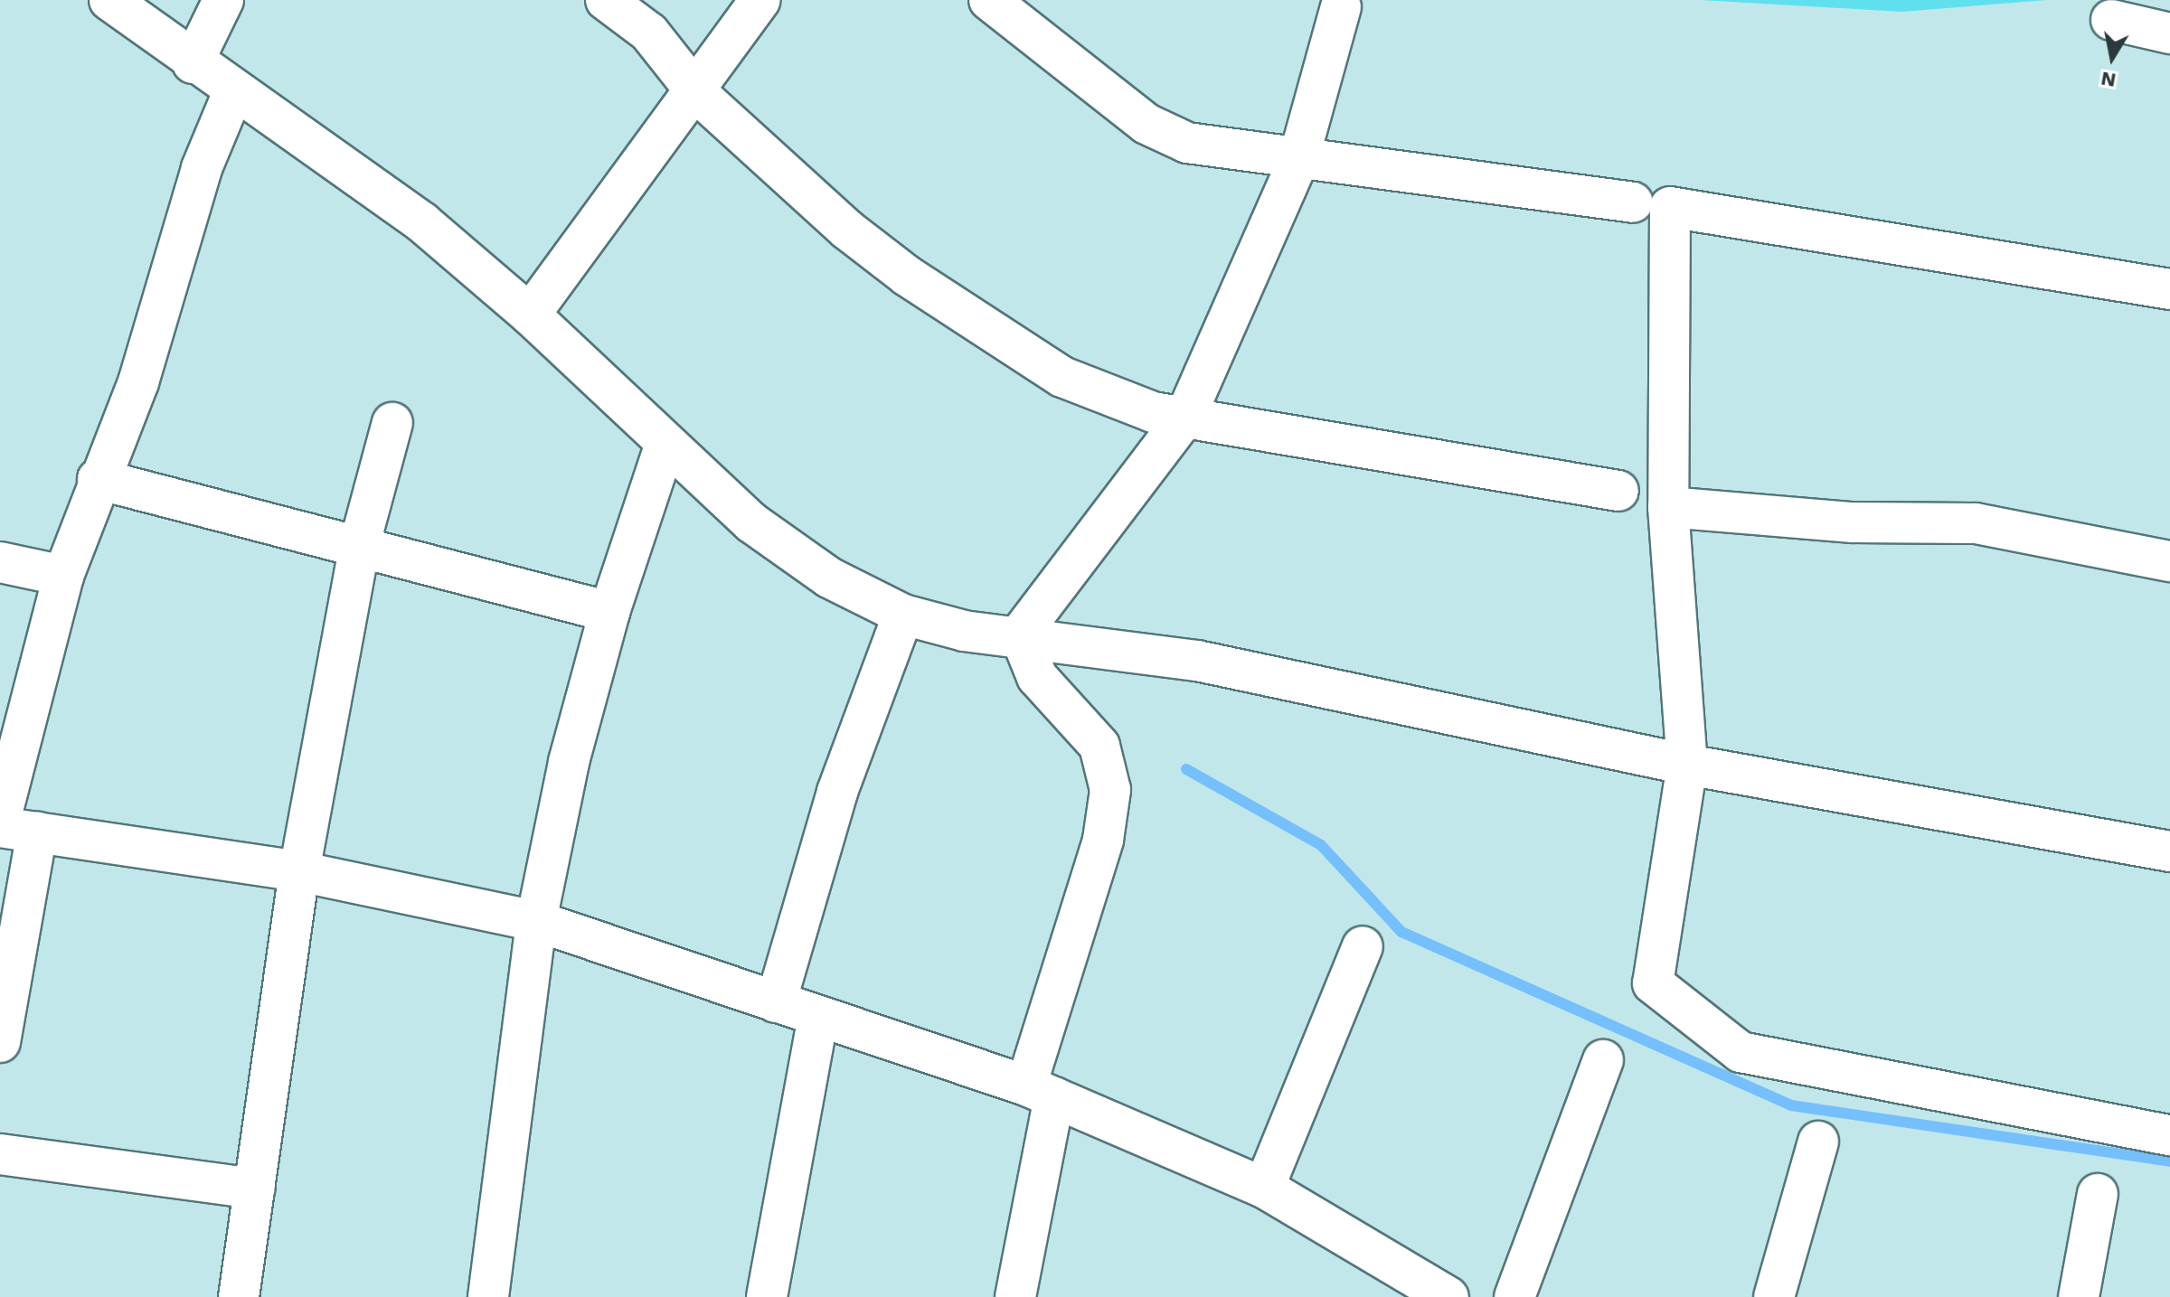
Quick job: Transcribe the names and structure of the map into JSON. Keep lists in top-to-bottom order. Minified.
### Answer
{"north":"bottom"}
